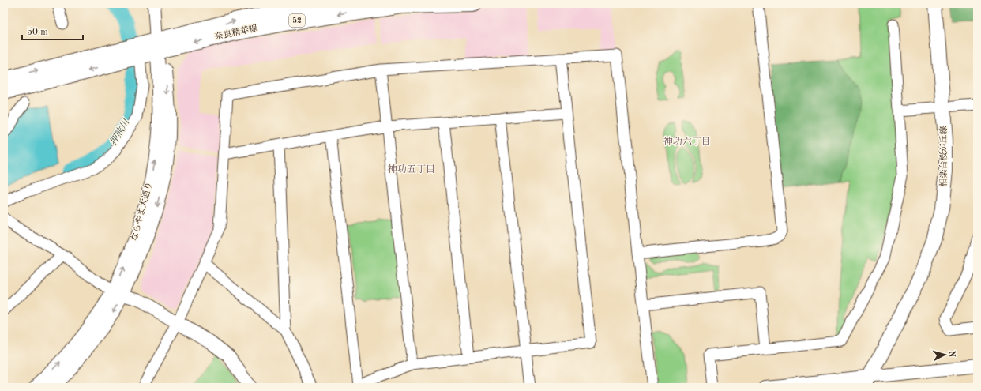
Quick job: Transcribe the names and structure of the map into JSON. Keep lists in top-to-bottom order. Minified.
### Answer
{"streets":{"main road":["52","奈良精華線","相楽台桜が丘線"],"street":["ならやま大通り"]},"crossings":[["奈良精華線","ならやま大通り"]],"districts":["神功六丁目","神功五丁目"],"water":["押熊川"],"scale_bar":"50 m","north":"right"}
